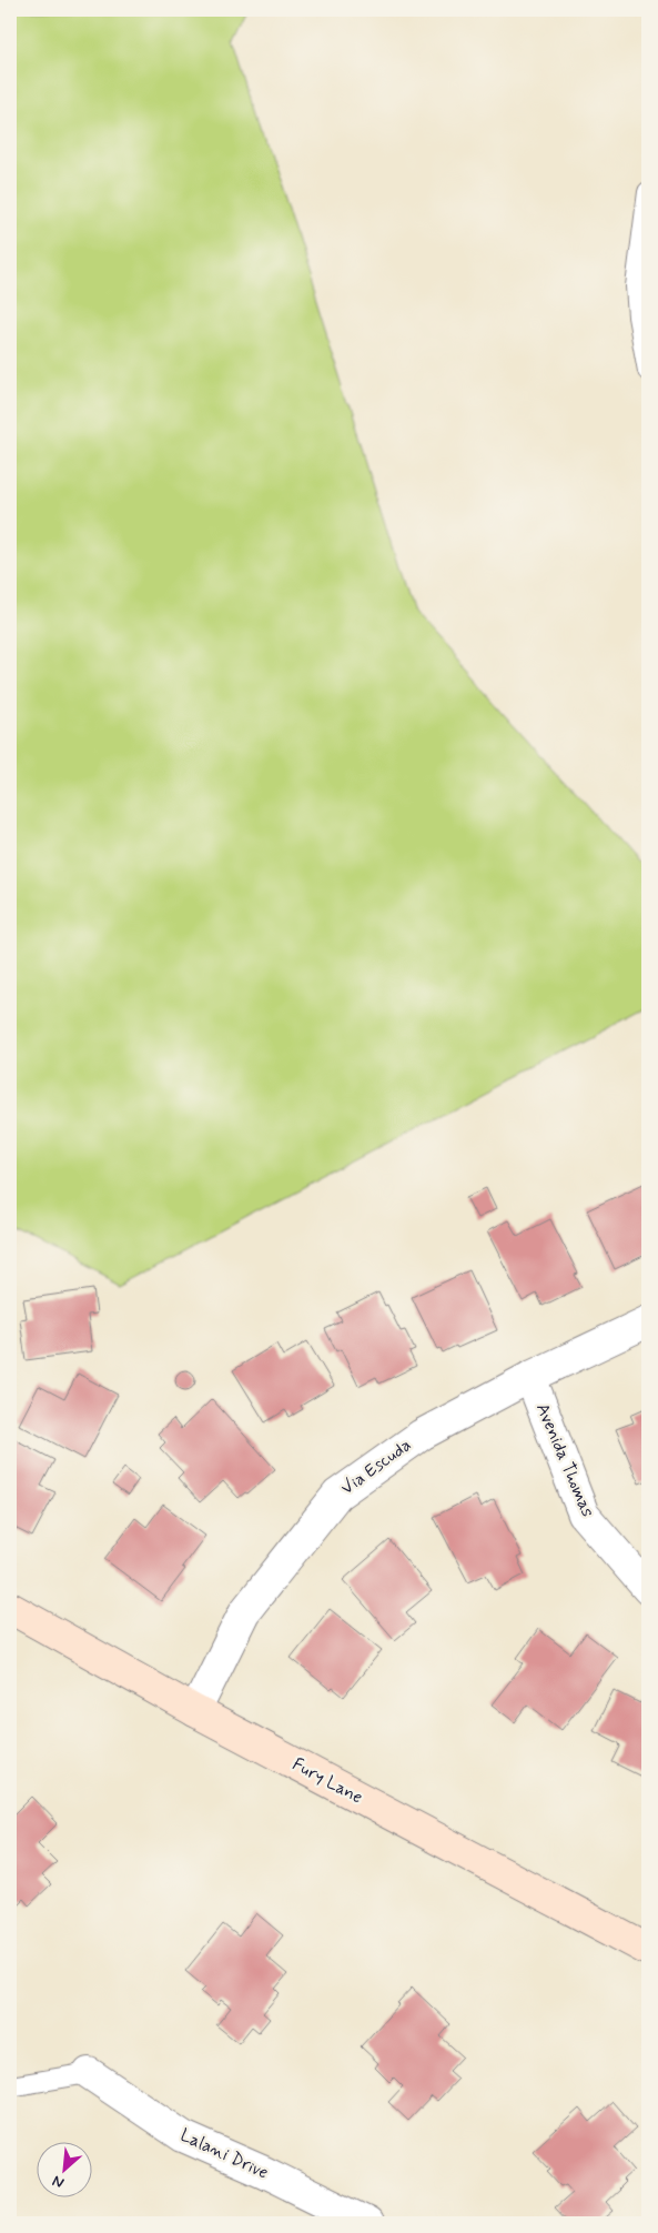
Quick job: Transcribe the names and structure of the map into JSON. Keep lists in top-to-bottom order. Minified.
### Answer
{"streets":{"main road":["Fury Lane"],"street":["Avenida Thomas","Via Escuda","Lalani Drive"]},"crossings":[["Avenida Thomas","Via Escuda"],["Via Escuda","Fury Lane"]],"north":"bottom left"}
